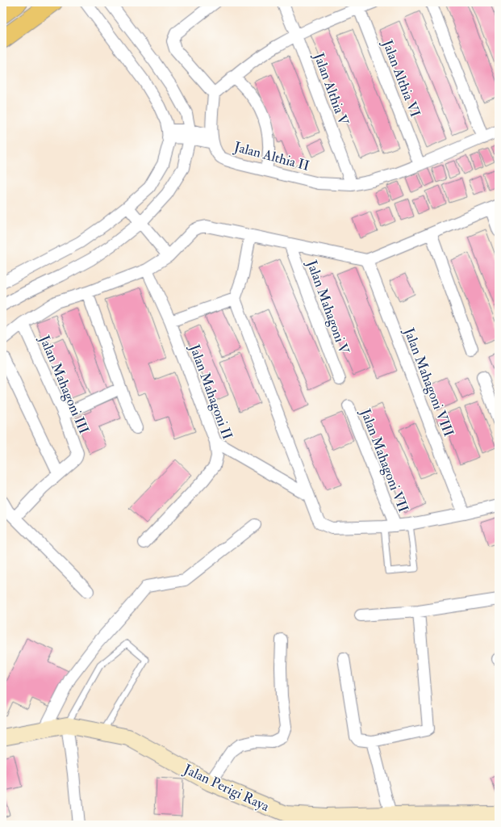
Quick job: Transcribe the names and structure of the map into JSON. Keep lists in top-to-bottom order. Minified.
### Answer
{"streets":{"street":["Jalan Althia VI","Jalan Althia V","Jalan Althia II","Jalan Mahagoni V","Jalan Mahagoni VIII","Jalan Mahagoni III","Jalan Mahagoni II","Jalan Mahagoni VII","Jalan Perigi Raya"]},"crossings":[["Jalan Althia VI","Jalan Althia II"],["Jalan Althia V","Jalan Althia II"]]}
